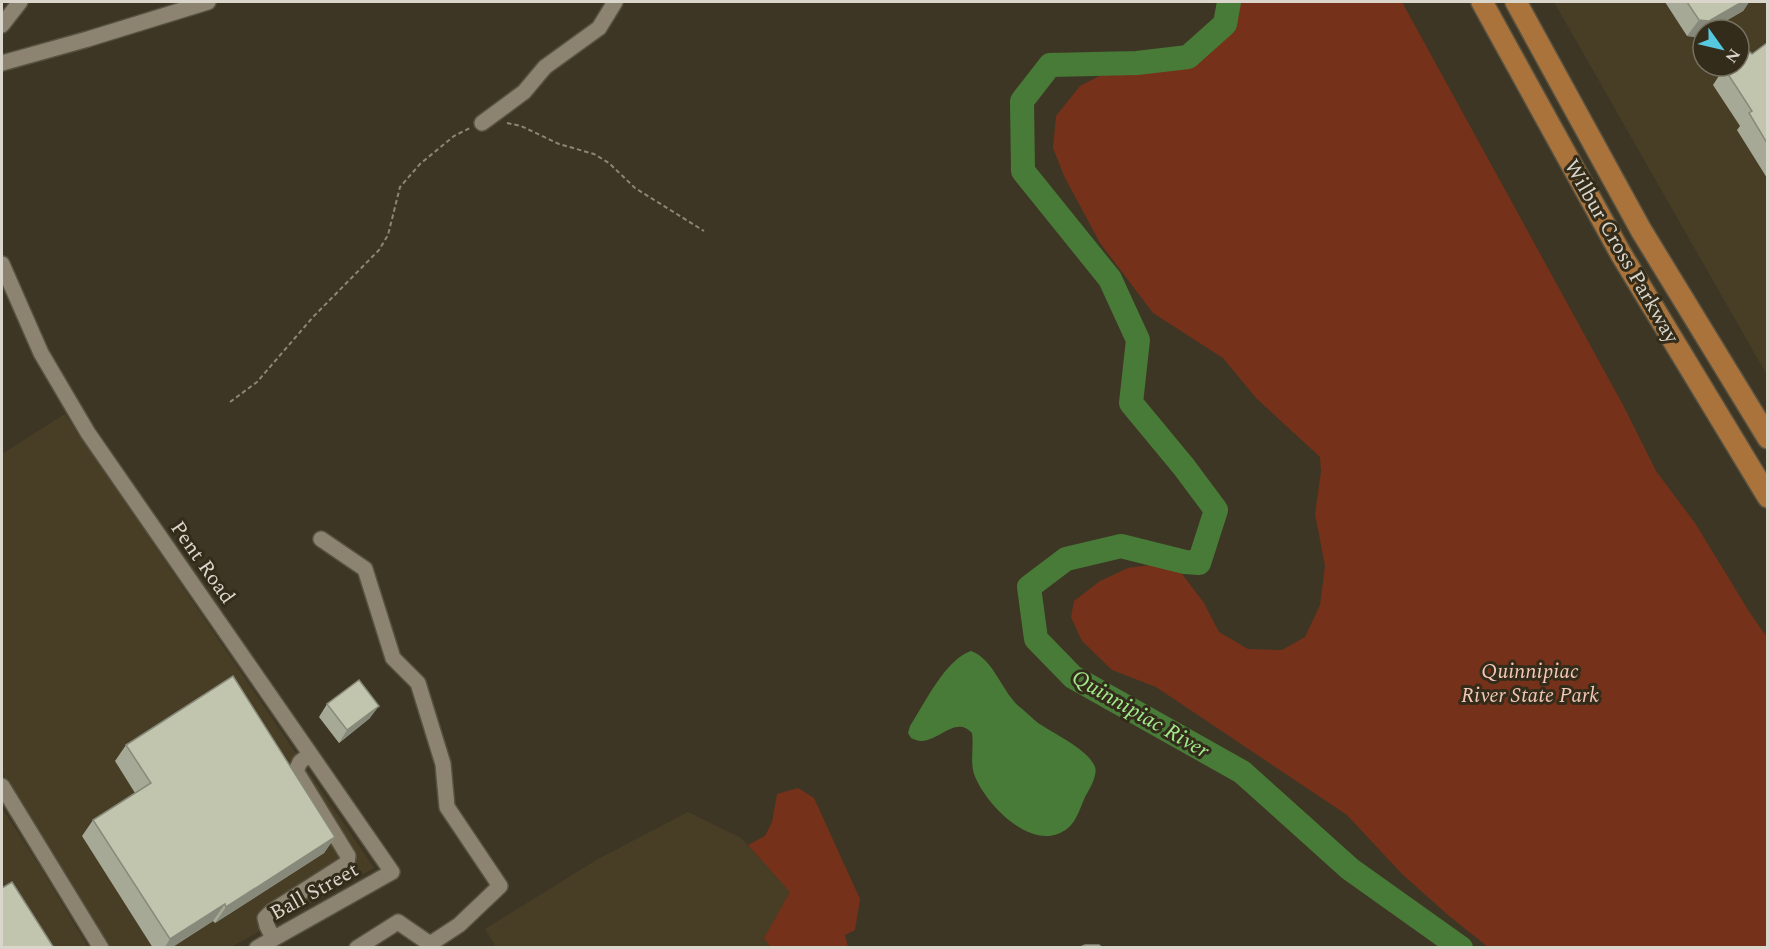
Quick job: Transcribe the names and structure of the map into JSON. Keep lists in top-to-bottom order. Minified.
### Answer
{"streets":{"highway":["Wilbur Cross Parkway"],"street":["Pent Road","Ball Street"]},"crossings":[["Pent Road","Ball Street"]],"water":["Quinnipiac River"],"parks":["Quinnipiac River State Park"],"north":"bottom right"}
